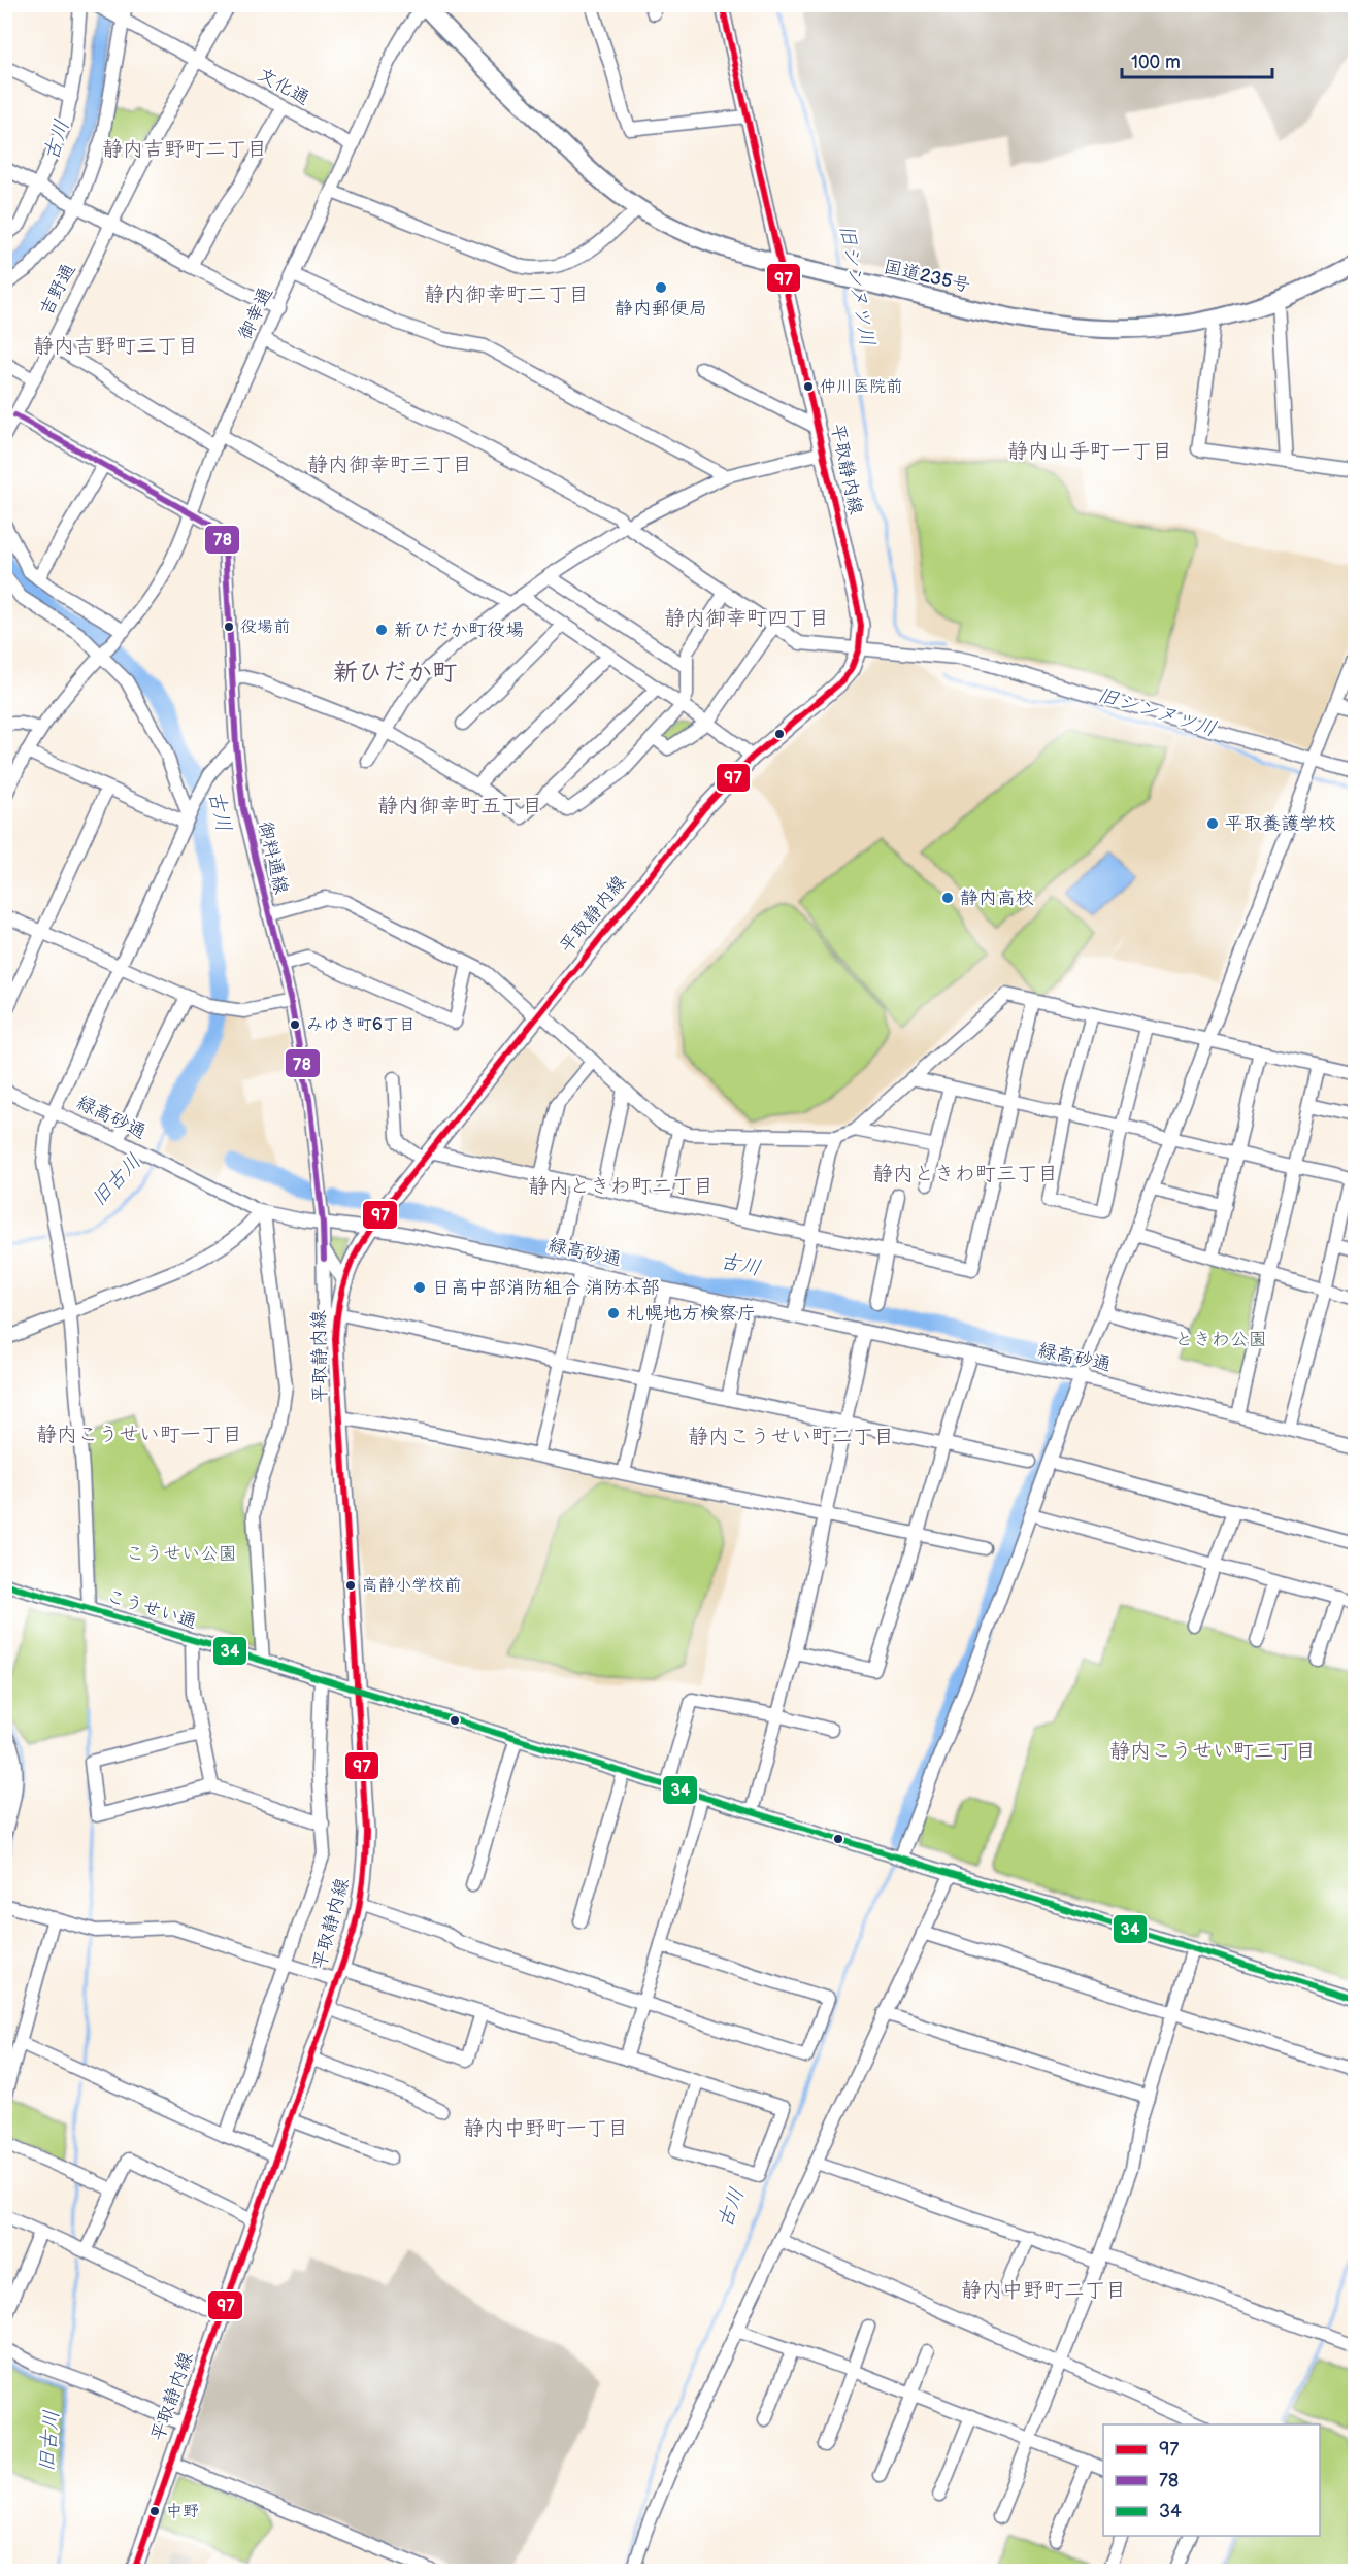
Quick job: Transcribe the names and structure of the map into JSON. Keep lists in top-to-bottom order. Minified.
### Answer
{"streets":{"highway":["国道235号"],"main road":["平取静内線"],"street":["文化通","吉野通","御幸通","御料通線","緑高砂通","こうせい通"]},"crossings":[["文化通","吉野通"],["文化通","御幸通"],["国道235号","御幸通"],["国道235号","平取静内線"],["御幸通","御料通線"],["平取静内線","御料通線"],["平取静内線","緑高砂通"],["平取静内線","こうせい通"],["御料通線","緑高砂通"]],"districts":["静内吉野町二丁目","静内御幸町二丁目","静内吉野町三丁目","静内山手町一丁目","静内御幸町三丁目","静内御幸町四丁目","新ひだか町","静内御幸町五丁目","静内ときわ町三丁目","静内ときわ町二丁目","静内こうせい町一丁目","静内こうせい町二丁目","静内こうせい町三丁目","静内中野町一丁目","静内中野町二丁目"],"water":["古川","旧シンヌツ川","旧古川"],"parks":["ときわ公園","こうせい公園"],"places":["静内郵便局","仲川医院前","役場前","新ひだか町役場","平取養護学校","静内高校","みゆき町6丁目","日高中部消防組合 消防本部","札幌地方検察庁","高静小学校前","中野"],"lines":["transit line 97","transit line 78","transit line 34"],"legend":["97","78","34"],"scale_bar":"100 m"}
